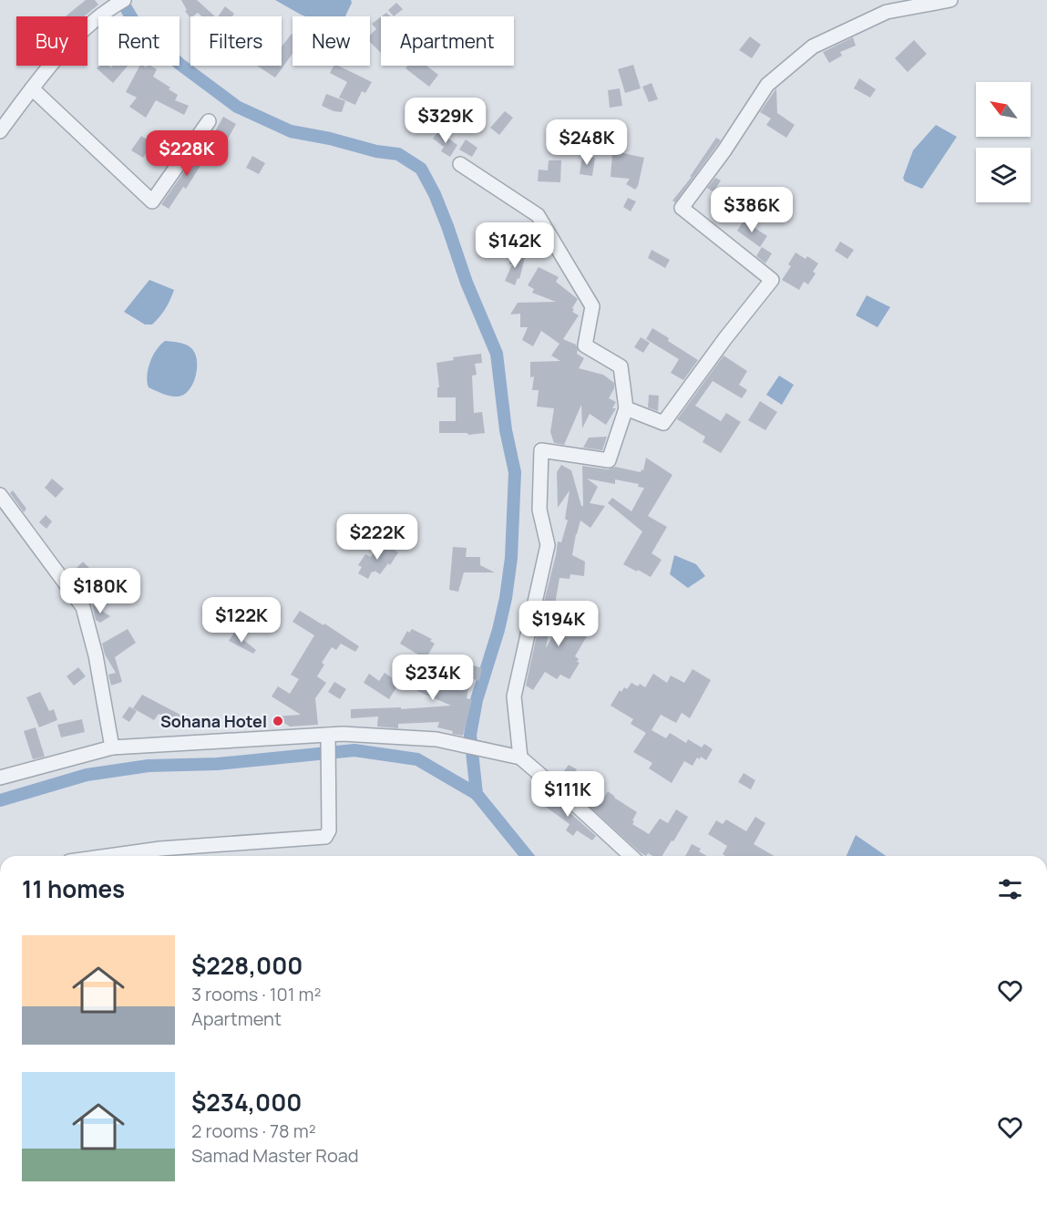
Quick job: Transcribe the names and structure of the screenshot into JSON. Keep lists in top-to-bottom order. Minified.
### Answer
{"places":["Sohana Hotel"],"north":"top left","page":{"chip":["Buy","Rent","Filters","New","Apartment"],"price":["$329K","$248K","$228K","$386K","$142K","$222K","$180K","$122K","$194K","$234K","$111K"],"heading":"11 homes","list":[{"name":"$228,000","note":"3 rooms · 101 m² · Apartment"},{"name":"$234,000","note":"2 rooms · 78 m² · Samad Master Road"}]}}
